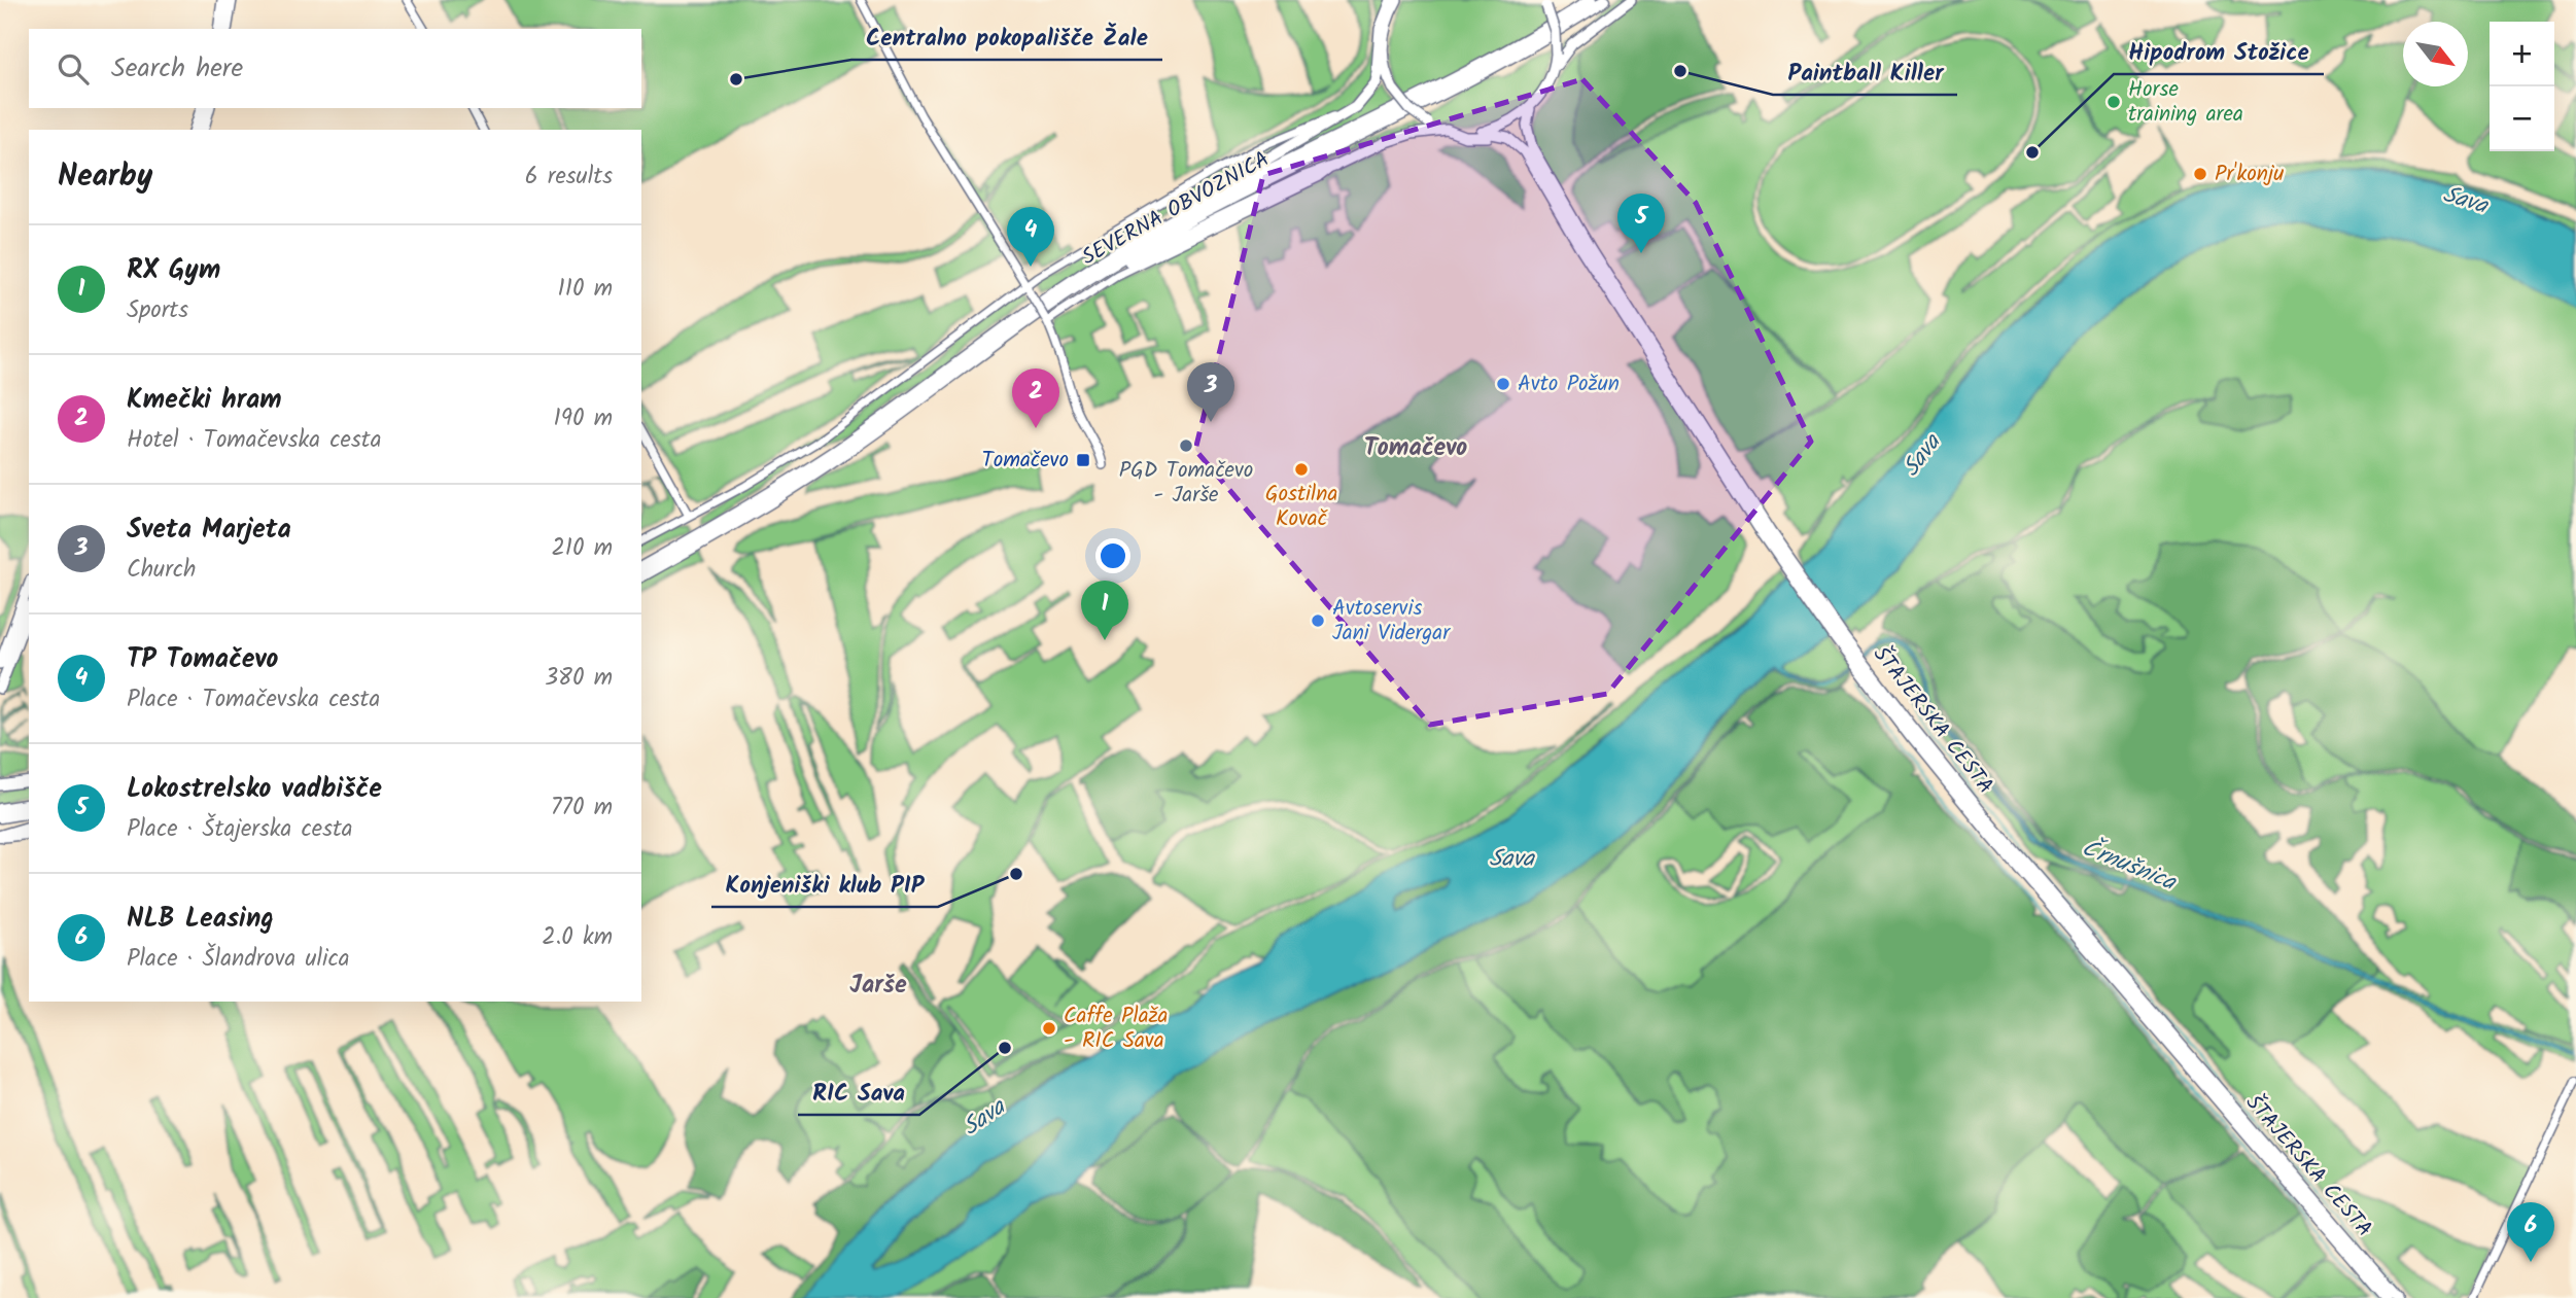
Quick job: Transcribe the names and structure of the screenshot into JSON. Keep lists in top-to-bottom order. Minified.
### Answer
{"streets":{"highway":["SEVERNA OBVOZNICA"],"main road":["ŠTAJERSKA CESTA"]},"districts":["Tomačevo","Jarše"],"water":["Sava","Črnušnica"],"places":{"other":["Paintball Killer","Centralno pokopališče Žale","Horse training area","Hipodrom Stožice","Pr'konju","Avto Požun","PGD Tomačevo - Jarše","Gostilna Kovač","Avtoservis Jani Vidergar","Konjeniški klub PIP","Caffe Plaža - RIC Sava","RIC Sava"],"transit":["Tomačevo"]},"north":"bottom right","page":{"map_buttons":["+","−"],"search":"Search here","heading":["Nearby","6 results"],"pins":["5","4","3","2","1","6"],"list":[{"mark":"1","name":"RX Gym","note":"Sports","value":"110 m"},{"mark":"2","name":"Kmečki hram","note":"Hotel · Tomačevska cesta","value":"190 m"},{"mark":"3","name":"Sveta Marjeta","note":"Church","value":"210 m"},{"mark":"4","name":"TP Tomačevo","note":"Place · Tomačevska cesta","value":"380 m"},{"mark":"5","name":"Lokostrelsko vadbišče","note":"Place · Štajerska cesta","value":"770 m"},{"mark":"6","name":"NLB Leasing","note":"Place · Šlandrova ulica","value":"2.0 km"}]}}
